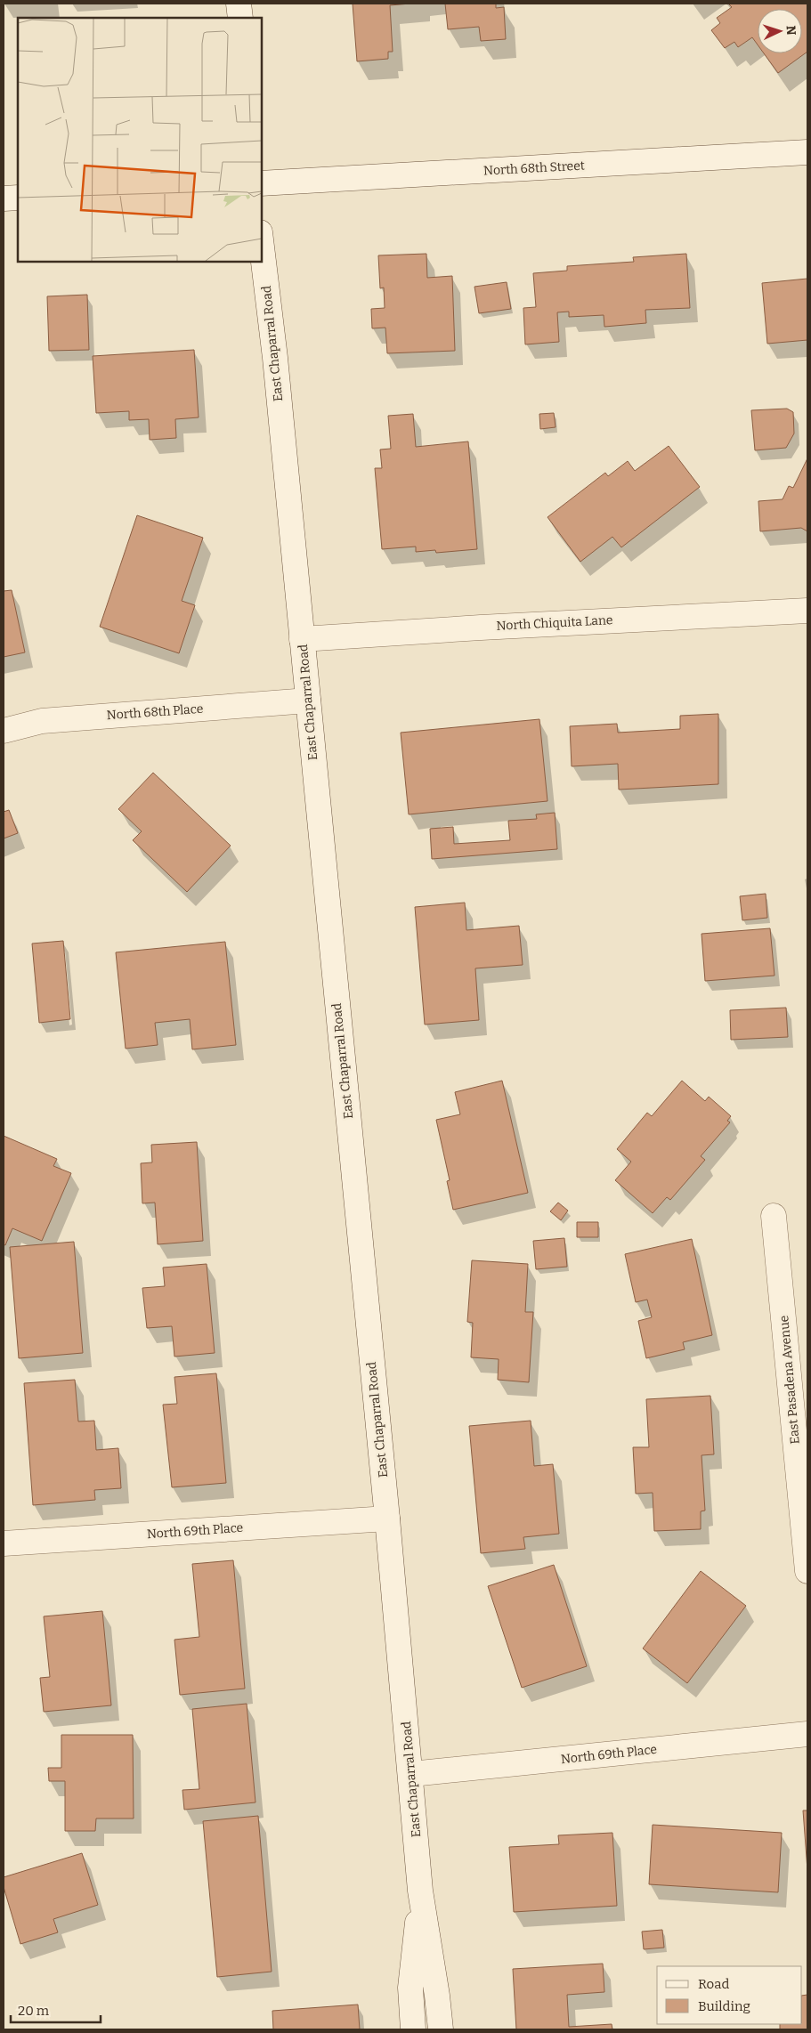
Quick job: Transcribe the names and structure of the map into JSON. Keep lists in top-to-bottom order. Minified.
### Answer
{"streets":{"street":["North 68th Street","East Chaparral Road","North Chiquita Lane","North 68th Place","East Pasadena Avenue","North 69th Place"]},"crossings":[["East Chaparral Road","North Chiquita Lane"],["East Chaparral Road","North 68th Place"],["East Chaparral Road","North 69th Place"]],"legend":["Road","Building"],"scale_bar":"20 m","north":"right"}
